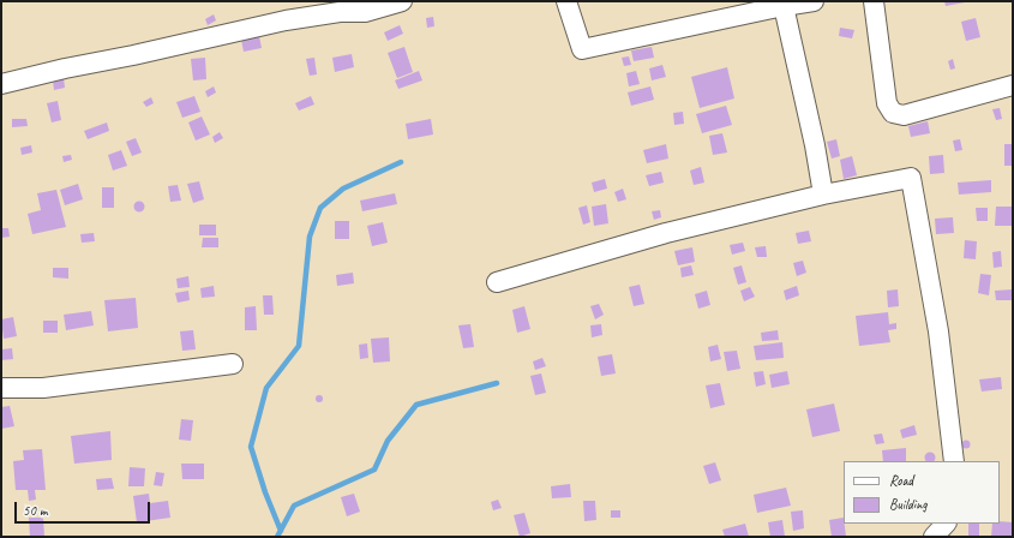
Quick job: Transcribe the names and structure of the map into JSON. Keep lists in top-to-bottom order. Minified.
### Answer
{"legend":["Road","Building"],"scale_bar":"50 m"}
